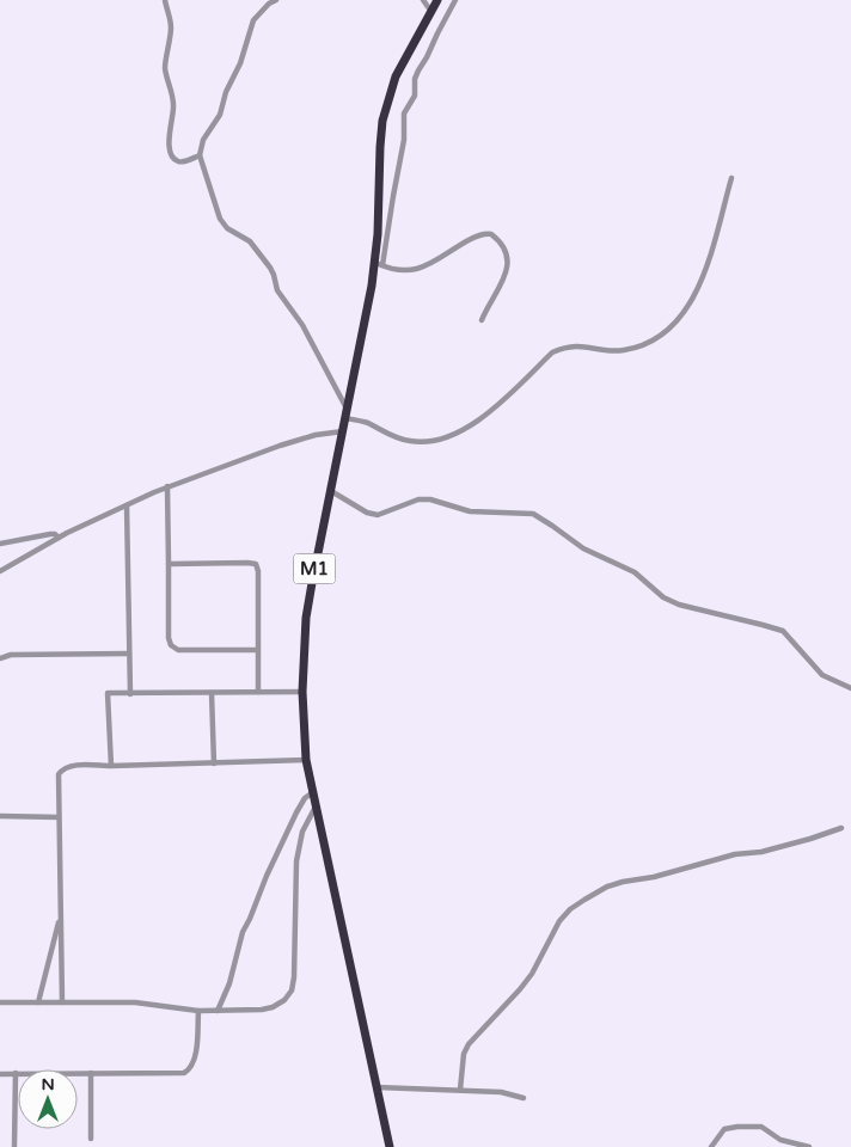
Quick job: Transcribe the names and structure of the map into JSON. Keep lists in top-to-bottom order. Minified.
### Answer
{"streets":{"highway":["M1"]},"north":"top"}
